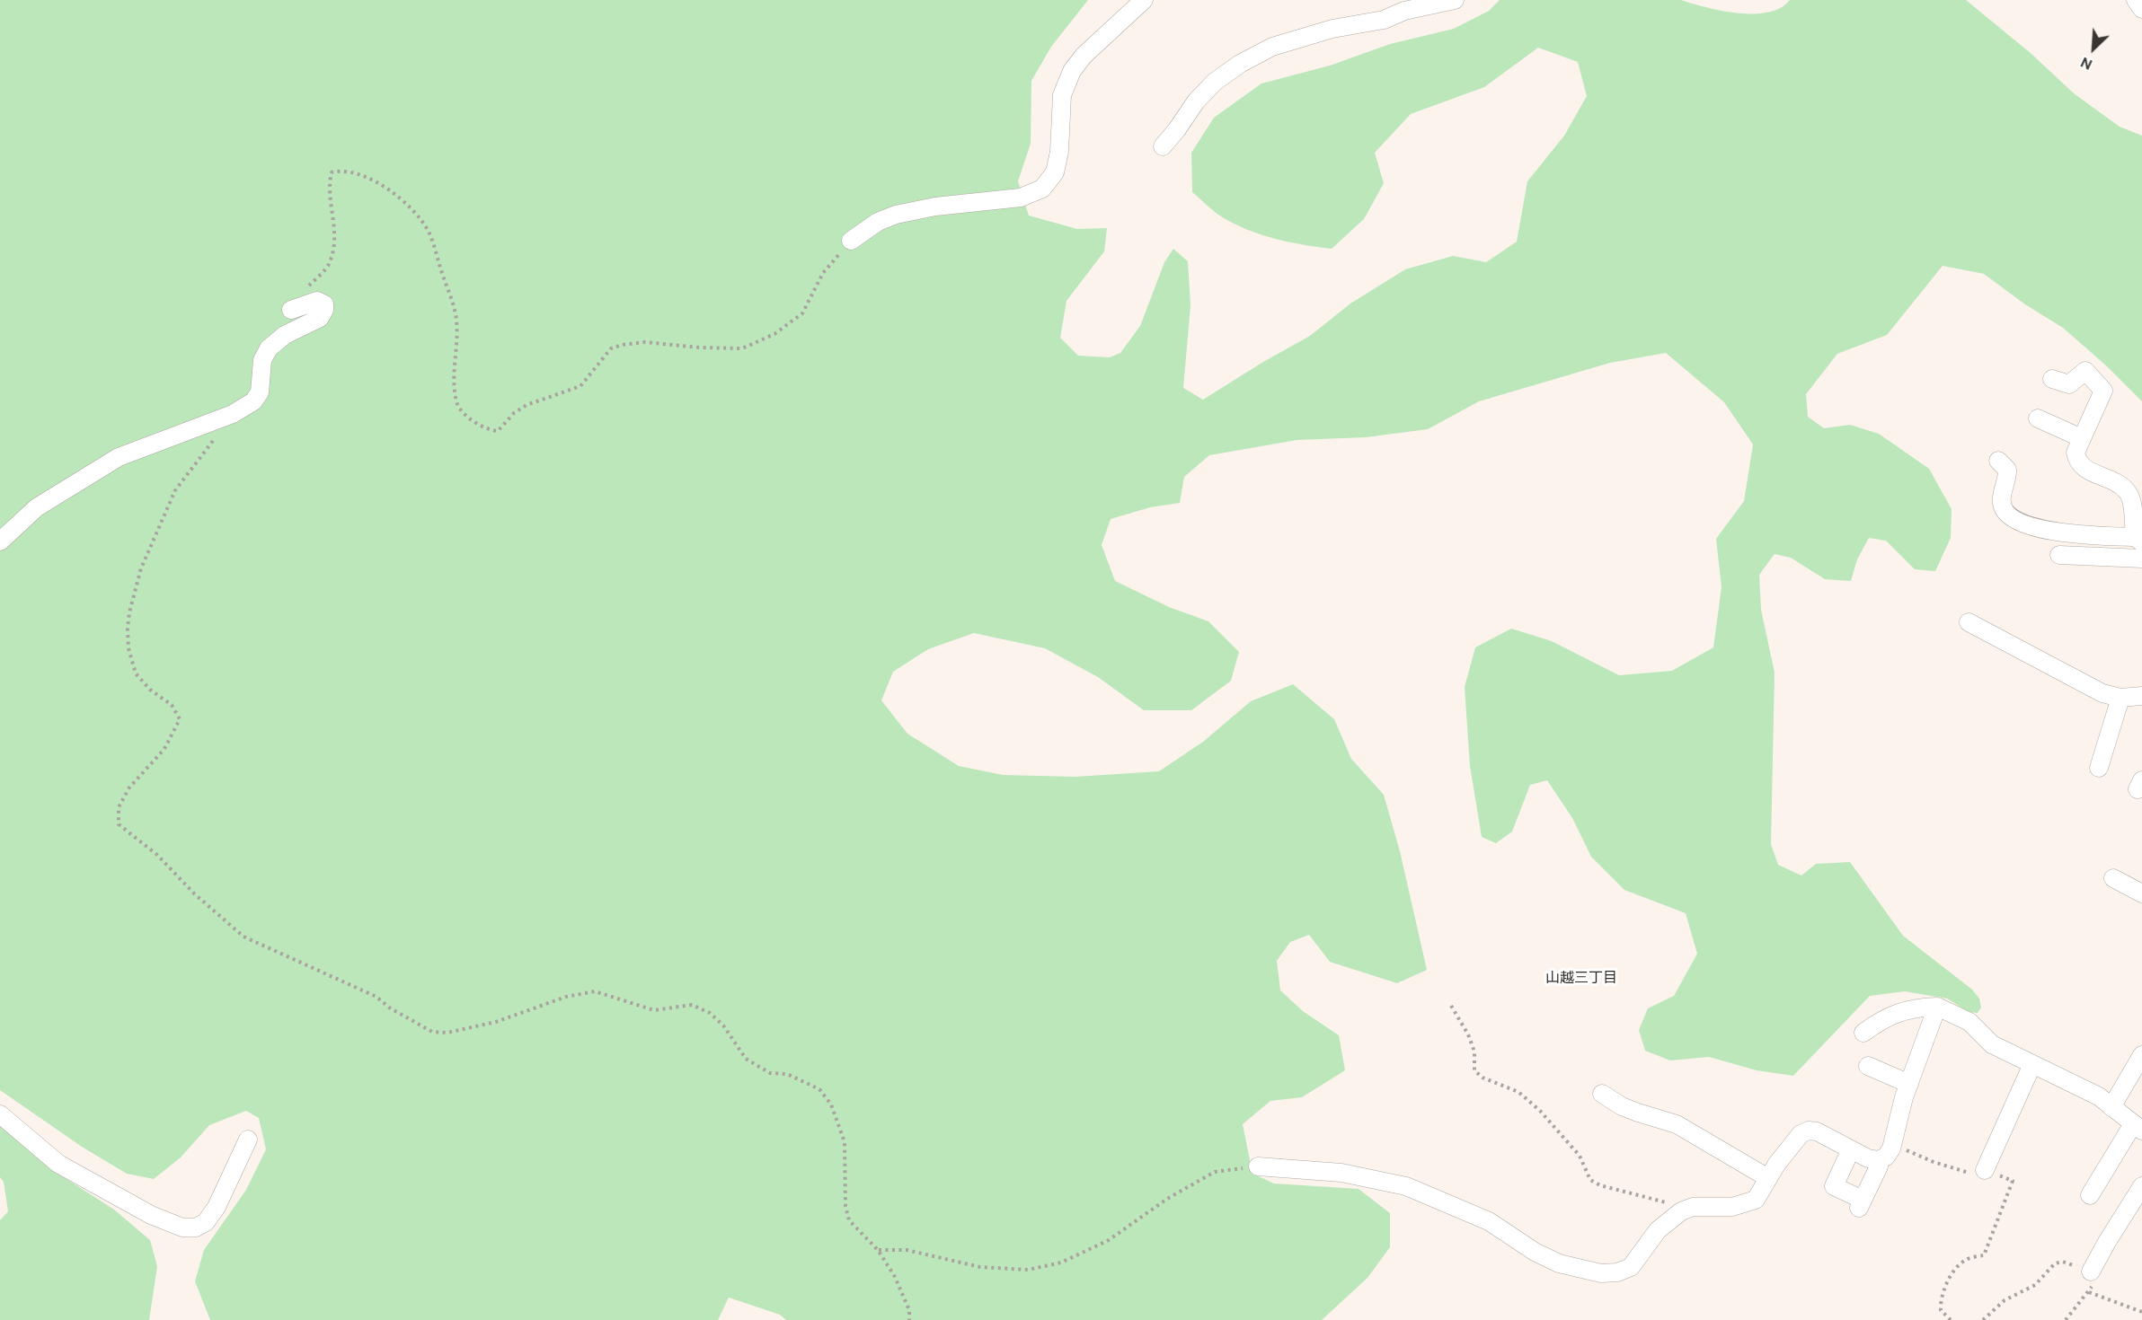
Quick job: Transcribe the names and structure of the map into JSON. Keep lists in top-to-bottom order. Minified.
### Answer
{"districts":["山越三丁目"],"north":"bottom left"}
